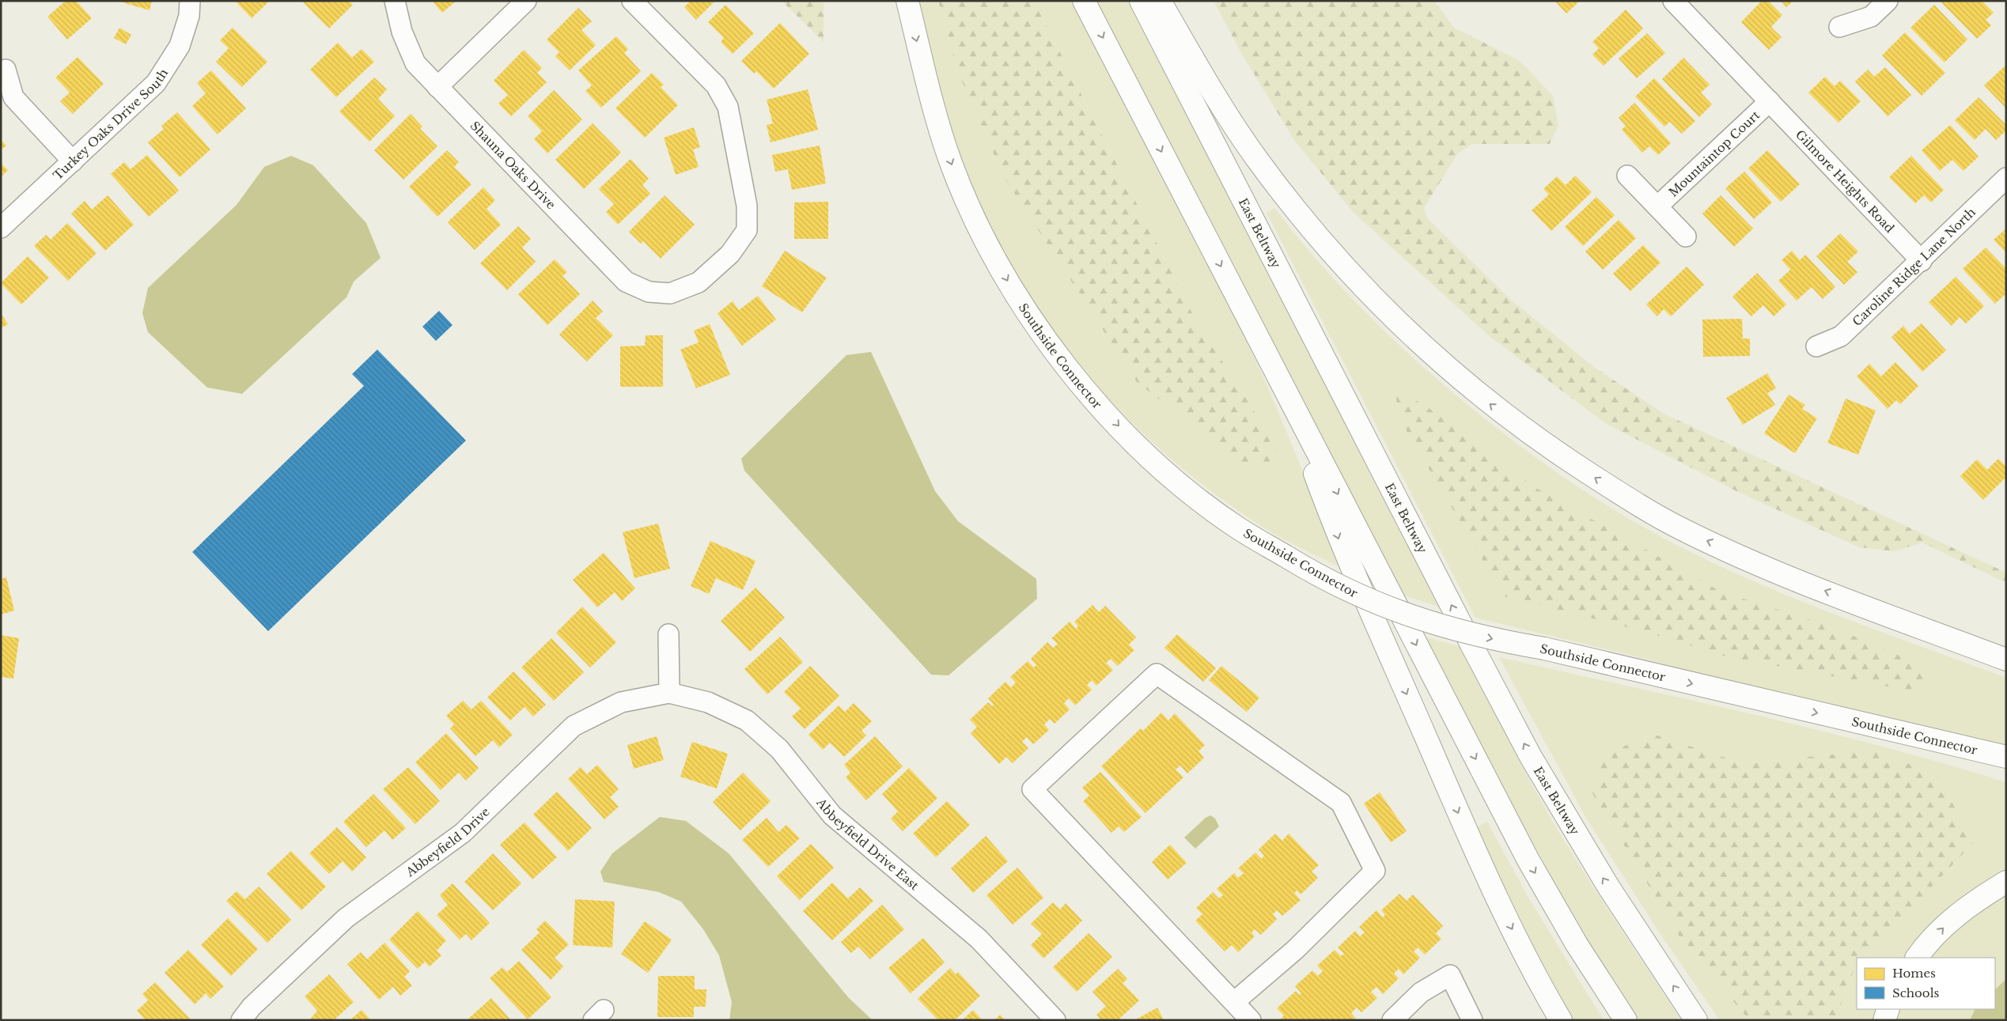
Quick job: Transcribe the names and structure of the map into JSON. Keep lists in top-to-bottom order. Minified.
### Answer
{"streets":{"highway":["East Beltway","Southside Connector"],"street":["Turkey Oaks Drive South","Mountaintop Court","Shauna Oaks Drive","Gilmore Heights Road","Caroline Ridge Lane North","Abbeyfield Drive","Abbeyfield Drive East"]},"crossings":[["Mountaintop Court","Gilmore Heights Road"],["Gilmore Heights Road","Caroline Ridge Lane North"],["Abbeyfield Drive","Abbeyfield Drive East"]],"legend":["Homes","Schools"]}
